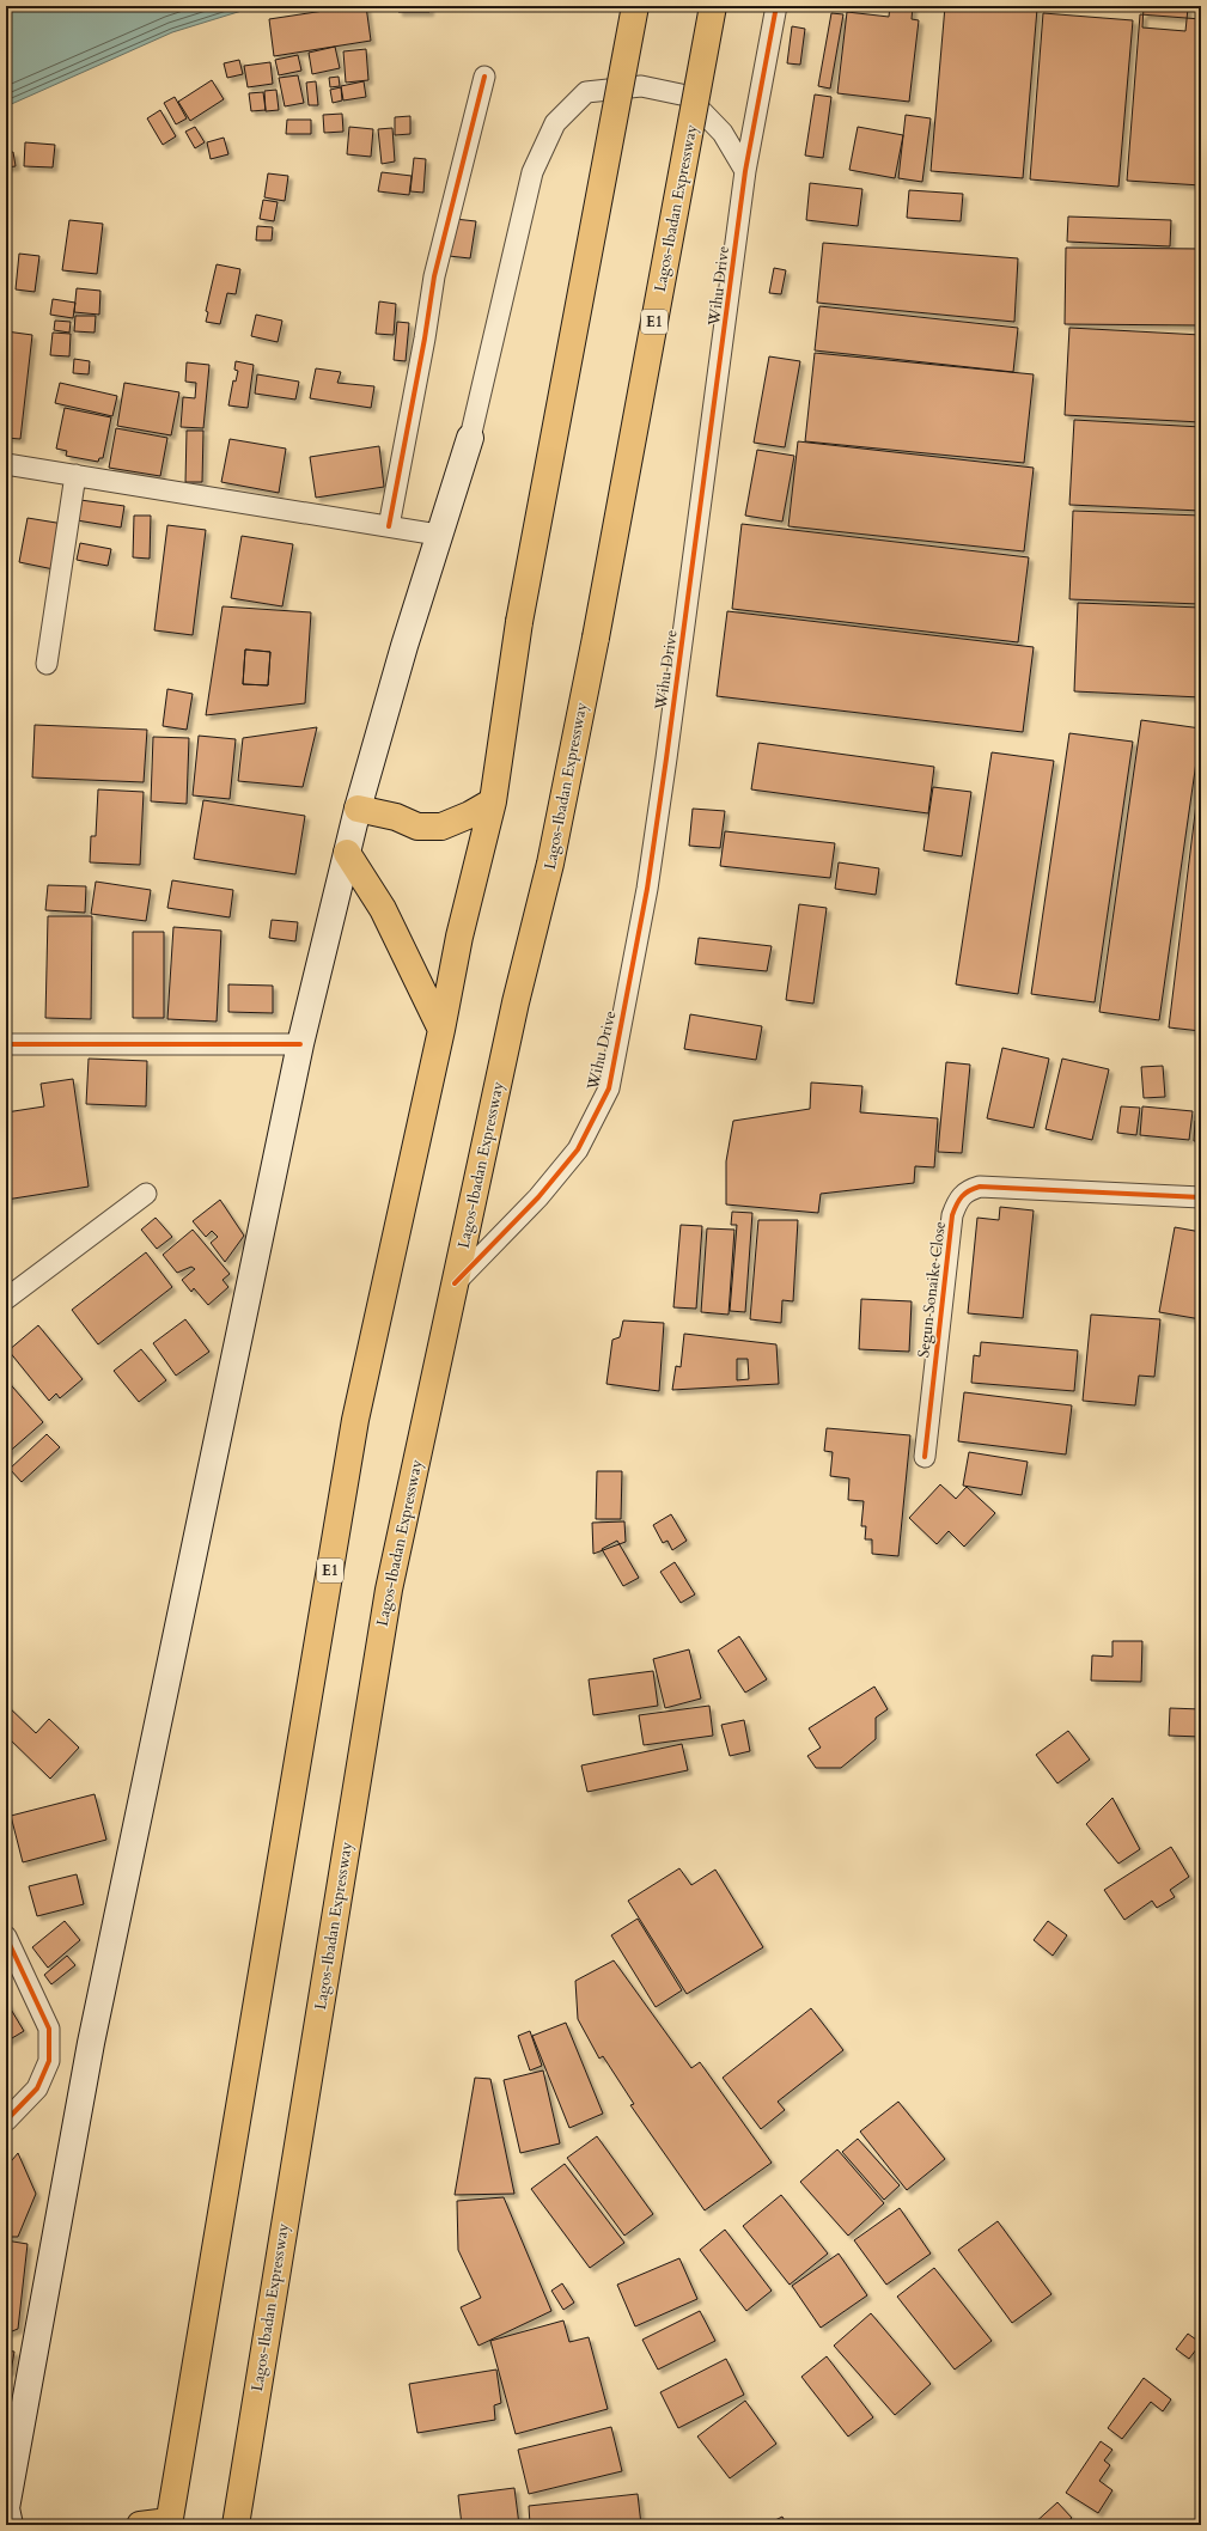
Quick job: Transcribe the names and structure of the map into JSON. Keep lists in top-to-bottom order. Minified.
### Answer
{"streets":{"highway":["Lagos-Ibadan Expressway","E1"],"street":["Wihu Drive","Segun Sonaike Close"]},"crossings":[["Lagos-Ibadan Expressway","Wihu Drive"]]}
